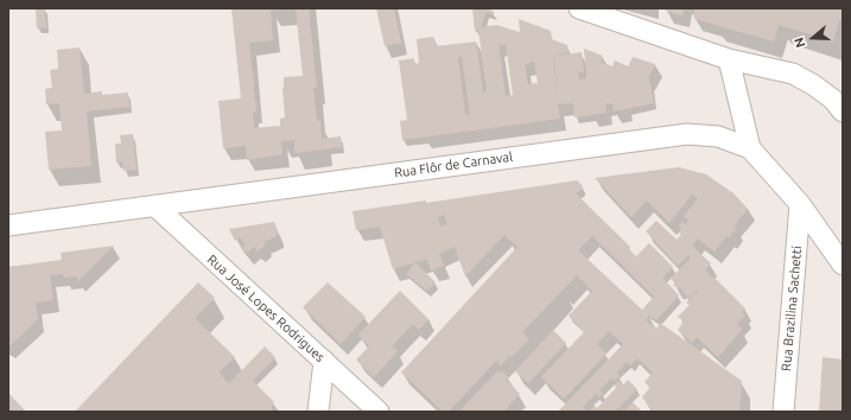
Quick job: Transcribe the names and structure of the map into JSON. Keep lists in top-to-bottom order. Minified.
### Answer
{"streets":{"street":["Rua Flôr de Carnaval","Rua José Lopes Rodrigues","Rua Brazilina Sachetti"]},"crossings":[["Rua Flôr de Carnaval","Rua José Lopes Rodrigues"],["Rua Flôr de Carnaval","Rua Brazilina Sachetti"]],"north":"left"}
